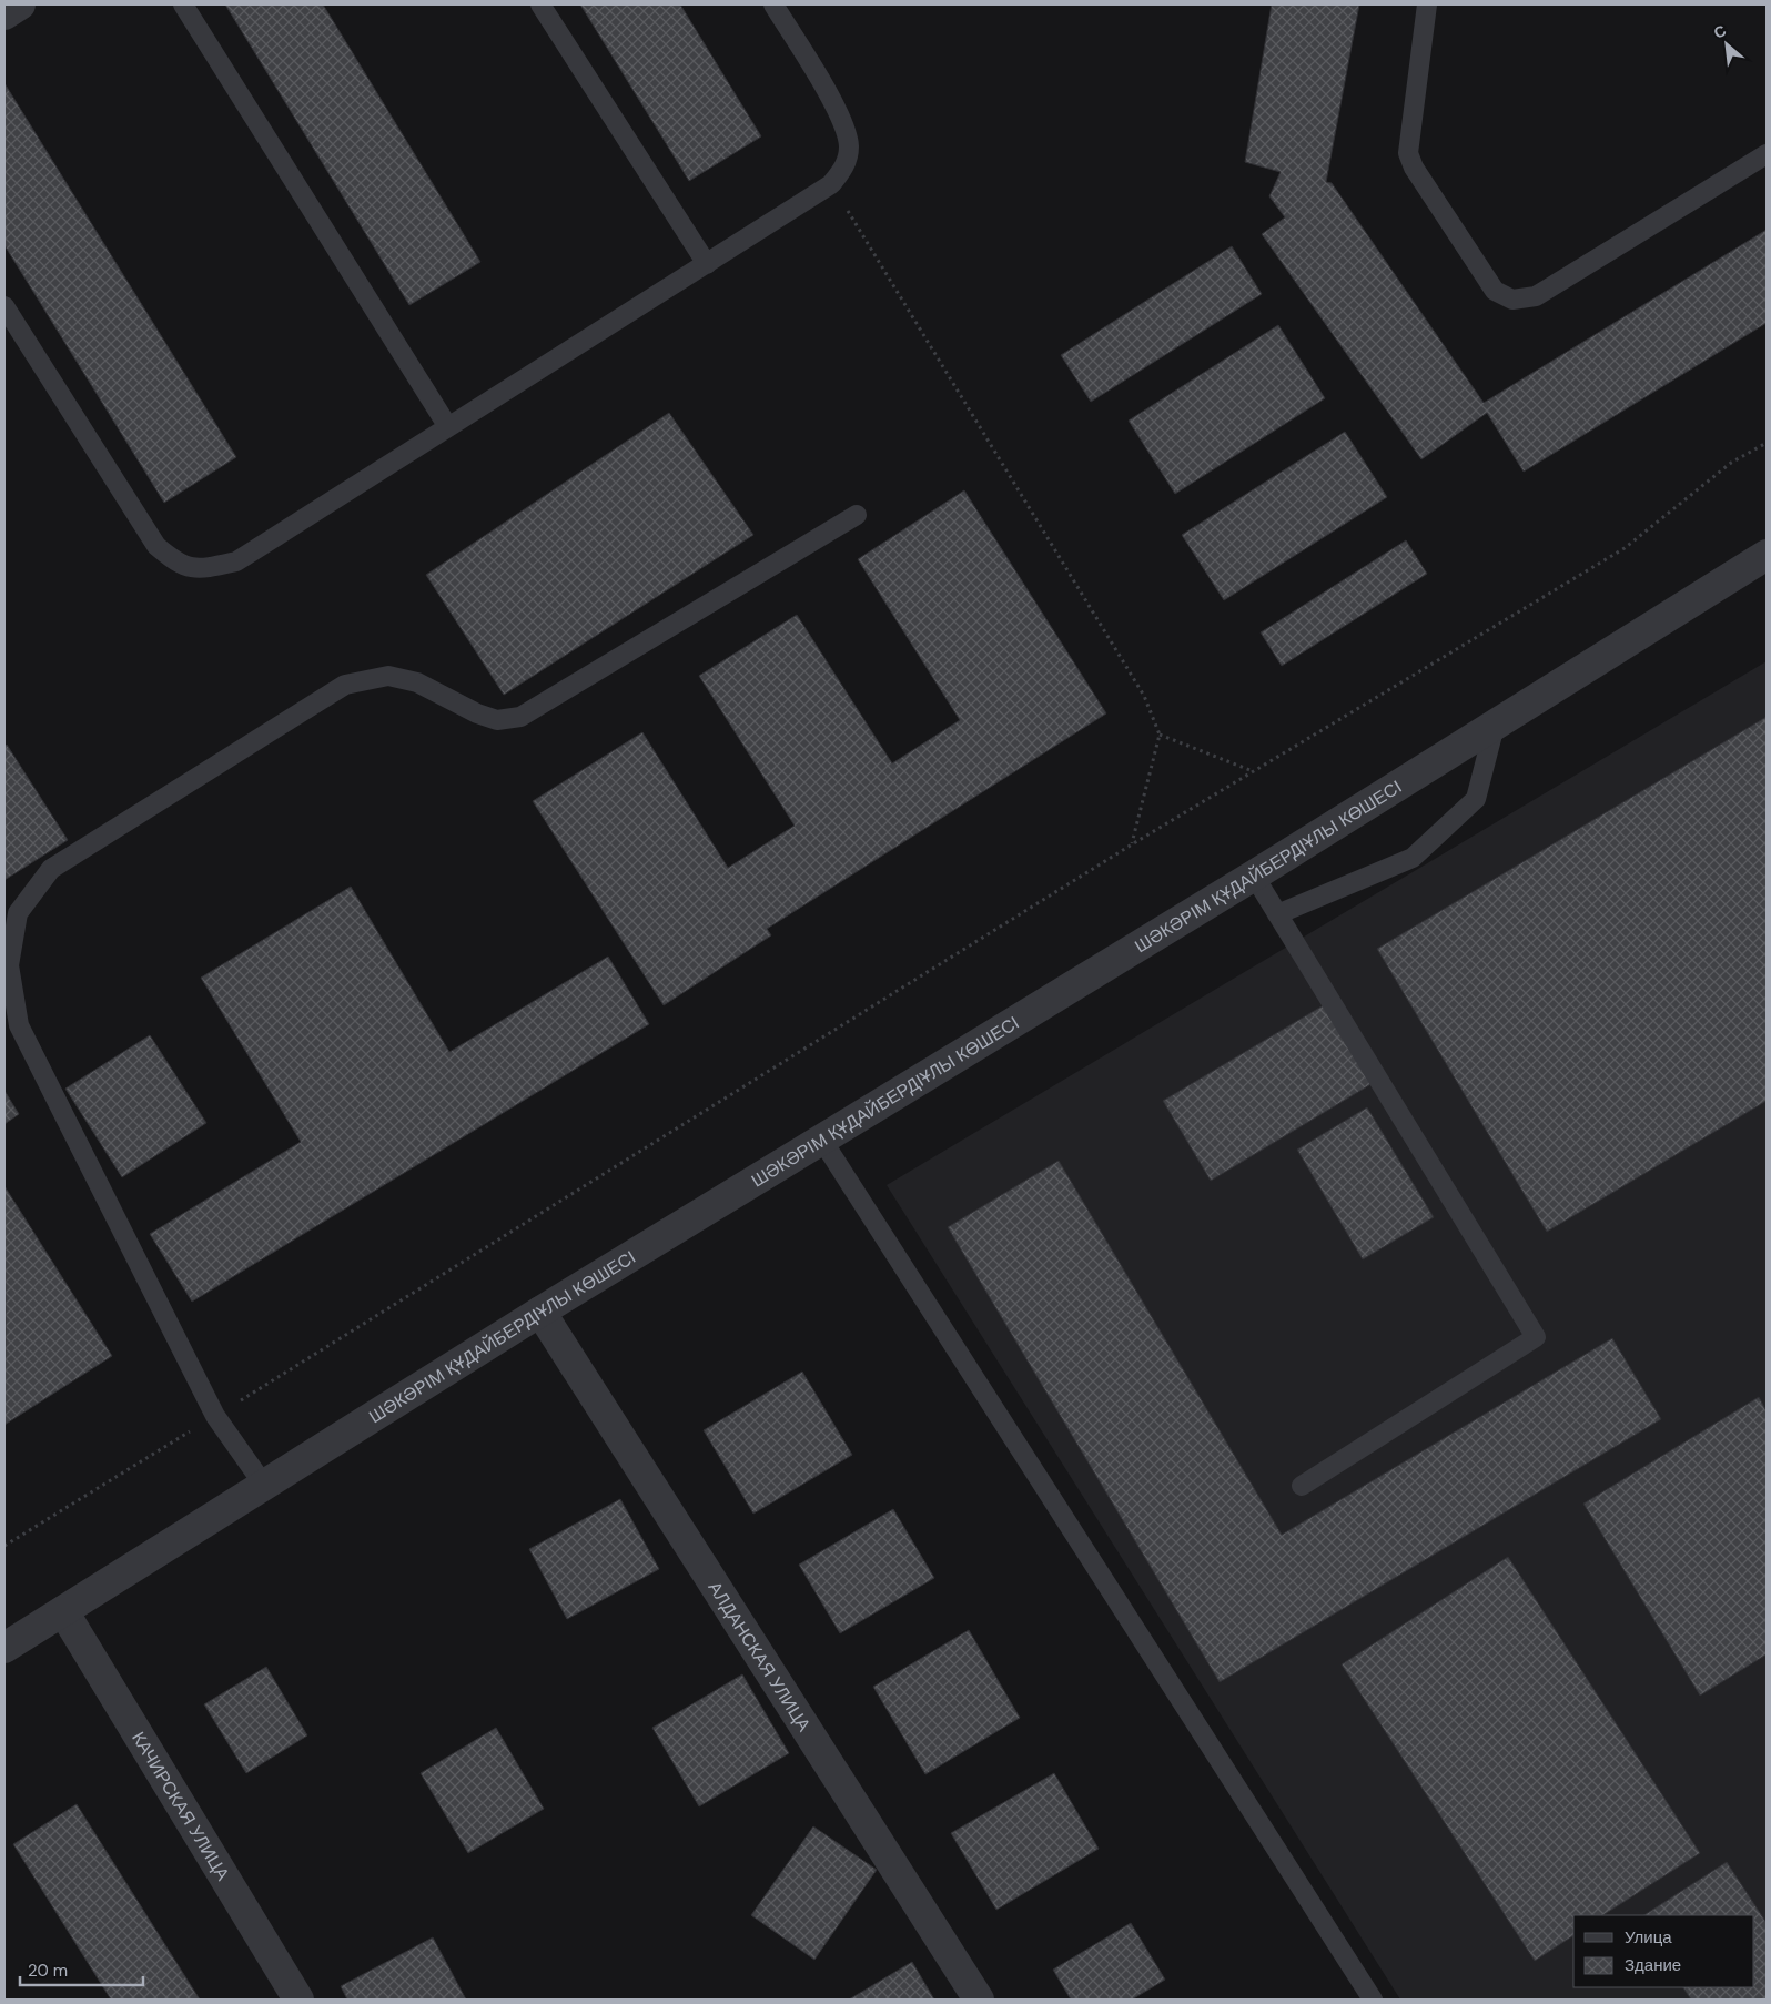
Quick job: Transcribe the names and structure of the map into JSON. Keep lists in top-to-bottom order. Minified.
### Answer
{"streets":{"street":["ШӘКӘРІМ ҚҰДАЙБЕРДІҰЛЫ КӨШЕСІ","АЛДАНСКАЯ УЛИЦА","КАЧИРСКАЯ УЛИЦА"]},"crossings":[["ШӘКӘРІМ ҚҰДАЙБЕРДІҰЛЫ КӨШЕСІ","АЛДАНСКАЯ УЛИЦА"],["ШӘКӘРІМ ҚҰДАЙБЕРДІҰЛЫ КӨШЕСІ","КАЧИРСКАЯ УЛИЦА"]],"legend":["Улица","Здание"],"scale_bar":"20 m","north":"top left"}
